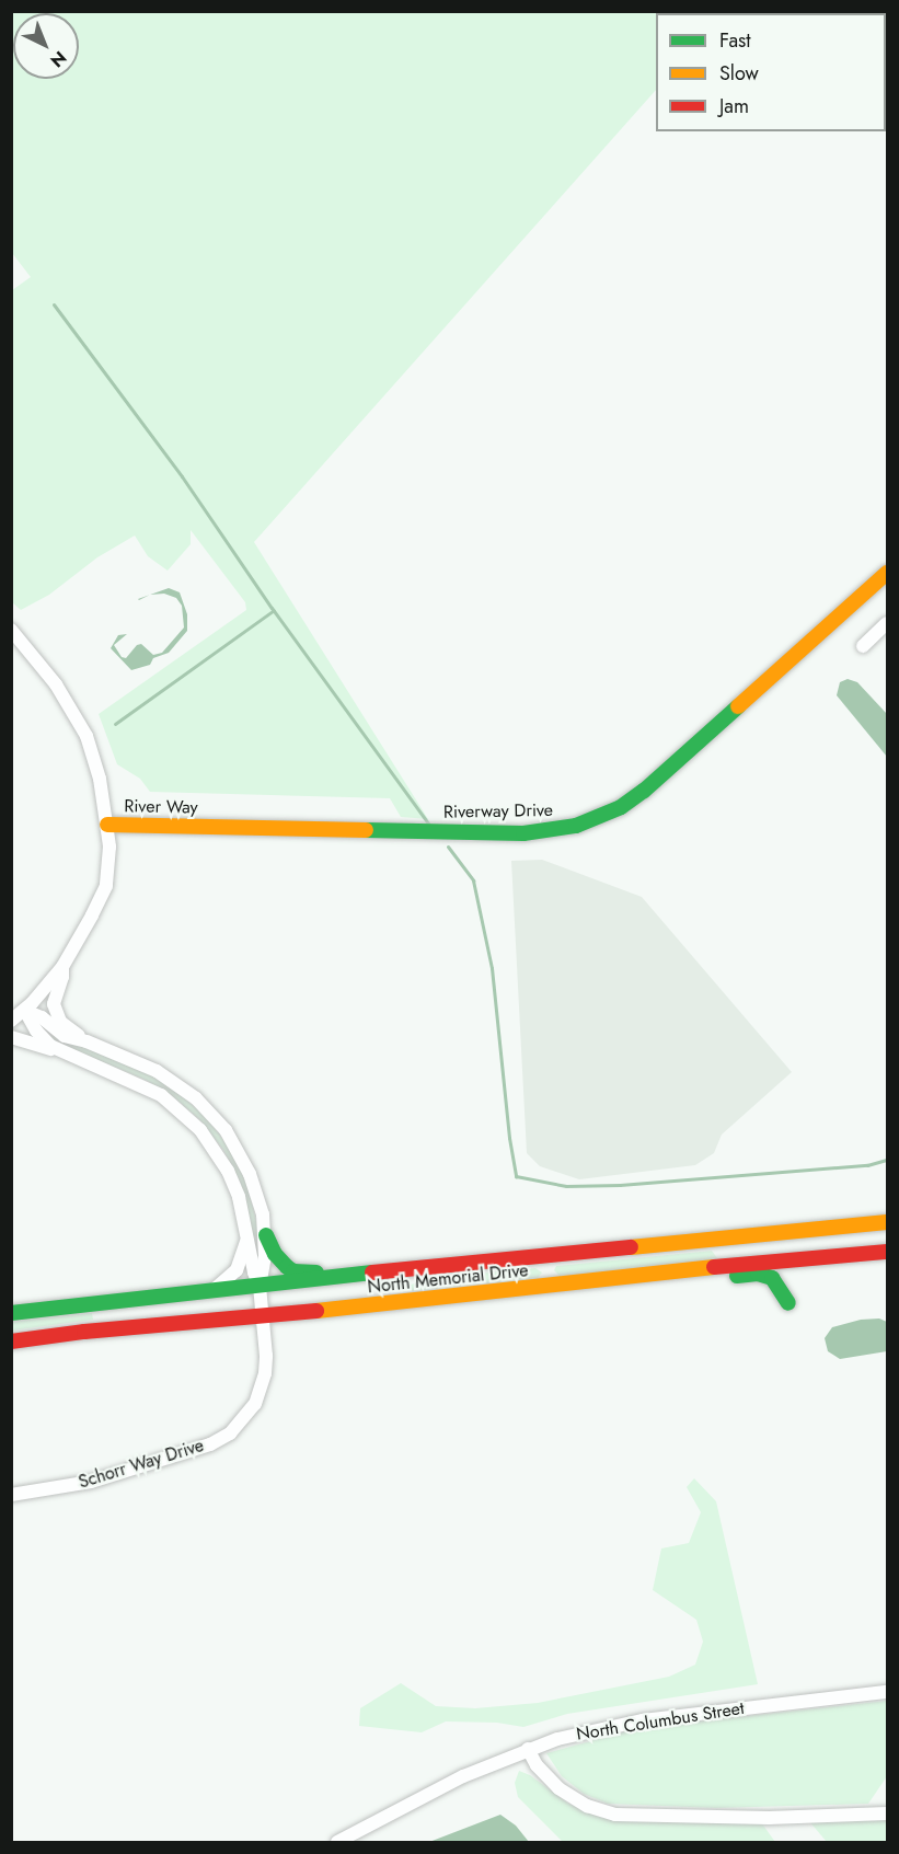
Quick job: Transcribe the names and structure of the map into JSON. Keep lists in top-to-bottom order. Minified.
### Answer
{"streets":{"main road":["River Way","Riverway Drive","North Memorial Drive"],"street":["Schorr Way Drive","North Columbus Street"]},"crossings":[["River Way","Riverway Drive"],["North Memorial Drive","Schorr Way Drive"]],"legend":["Fast","Slow","Jam"],"north":"bottom right"}
